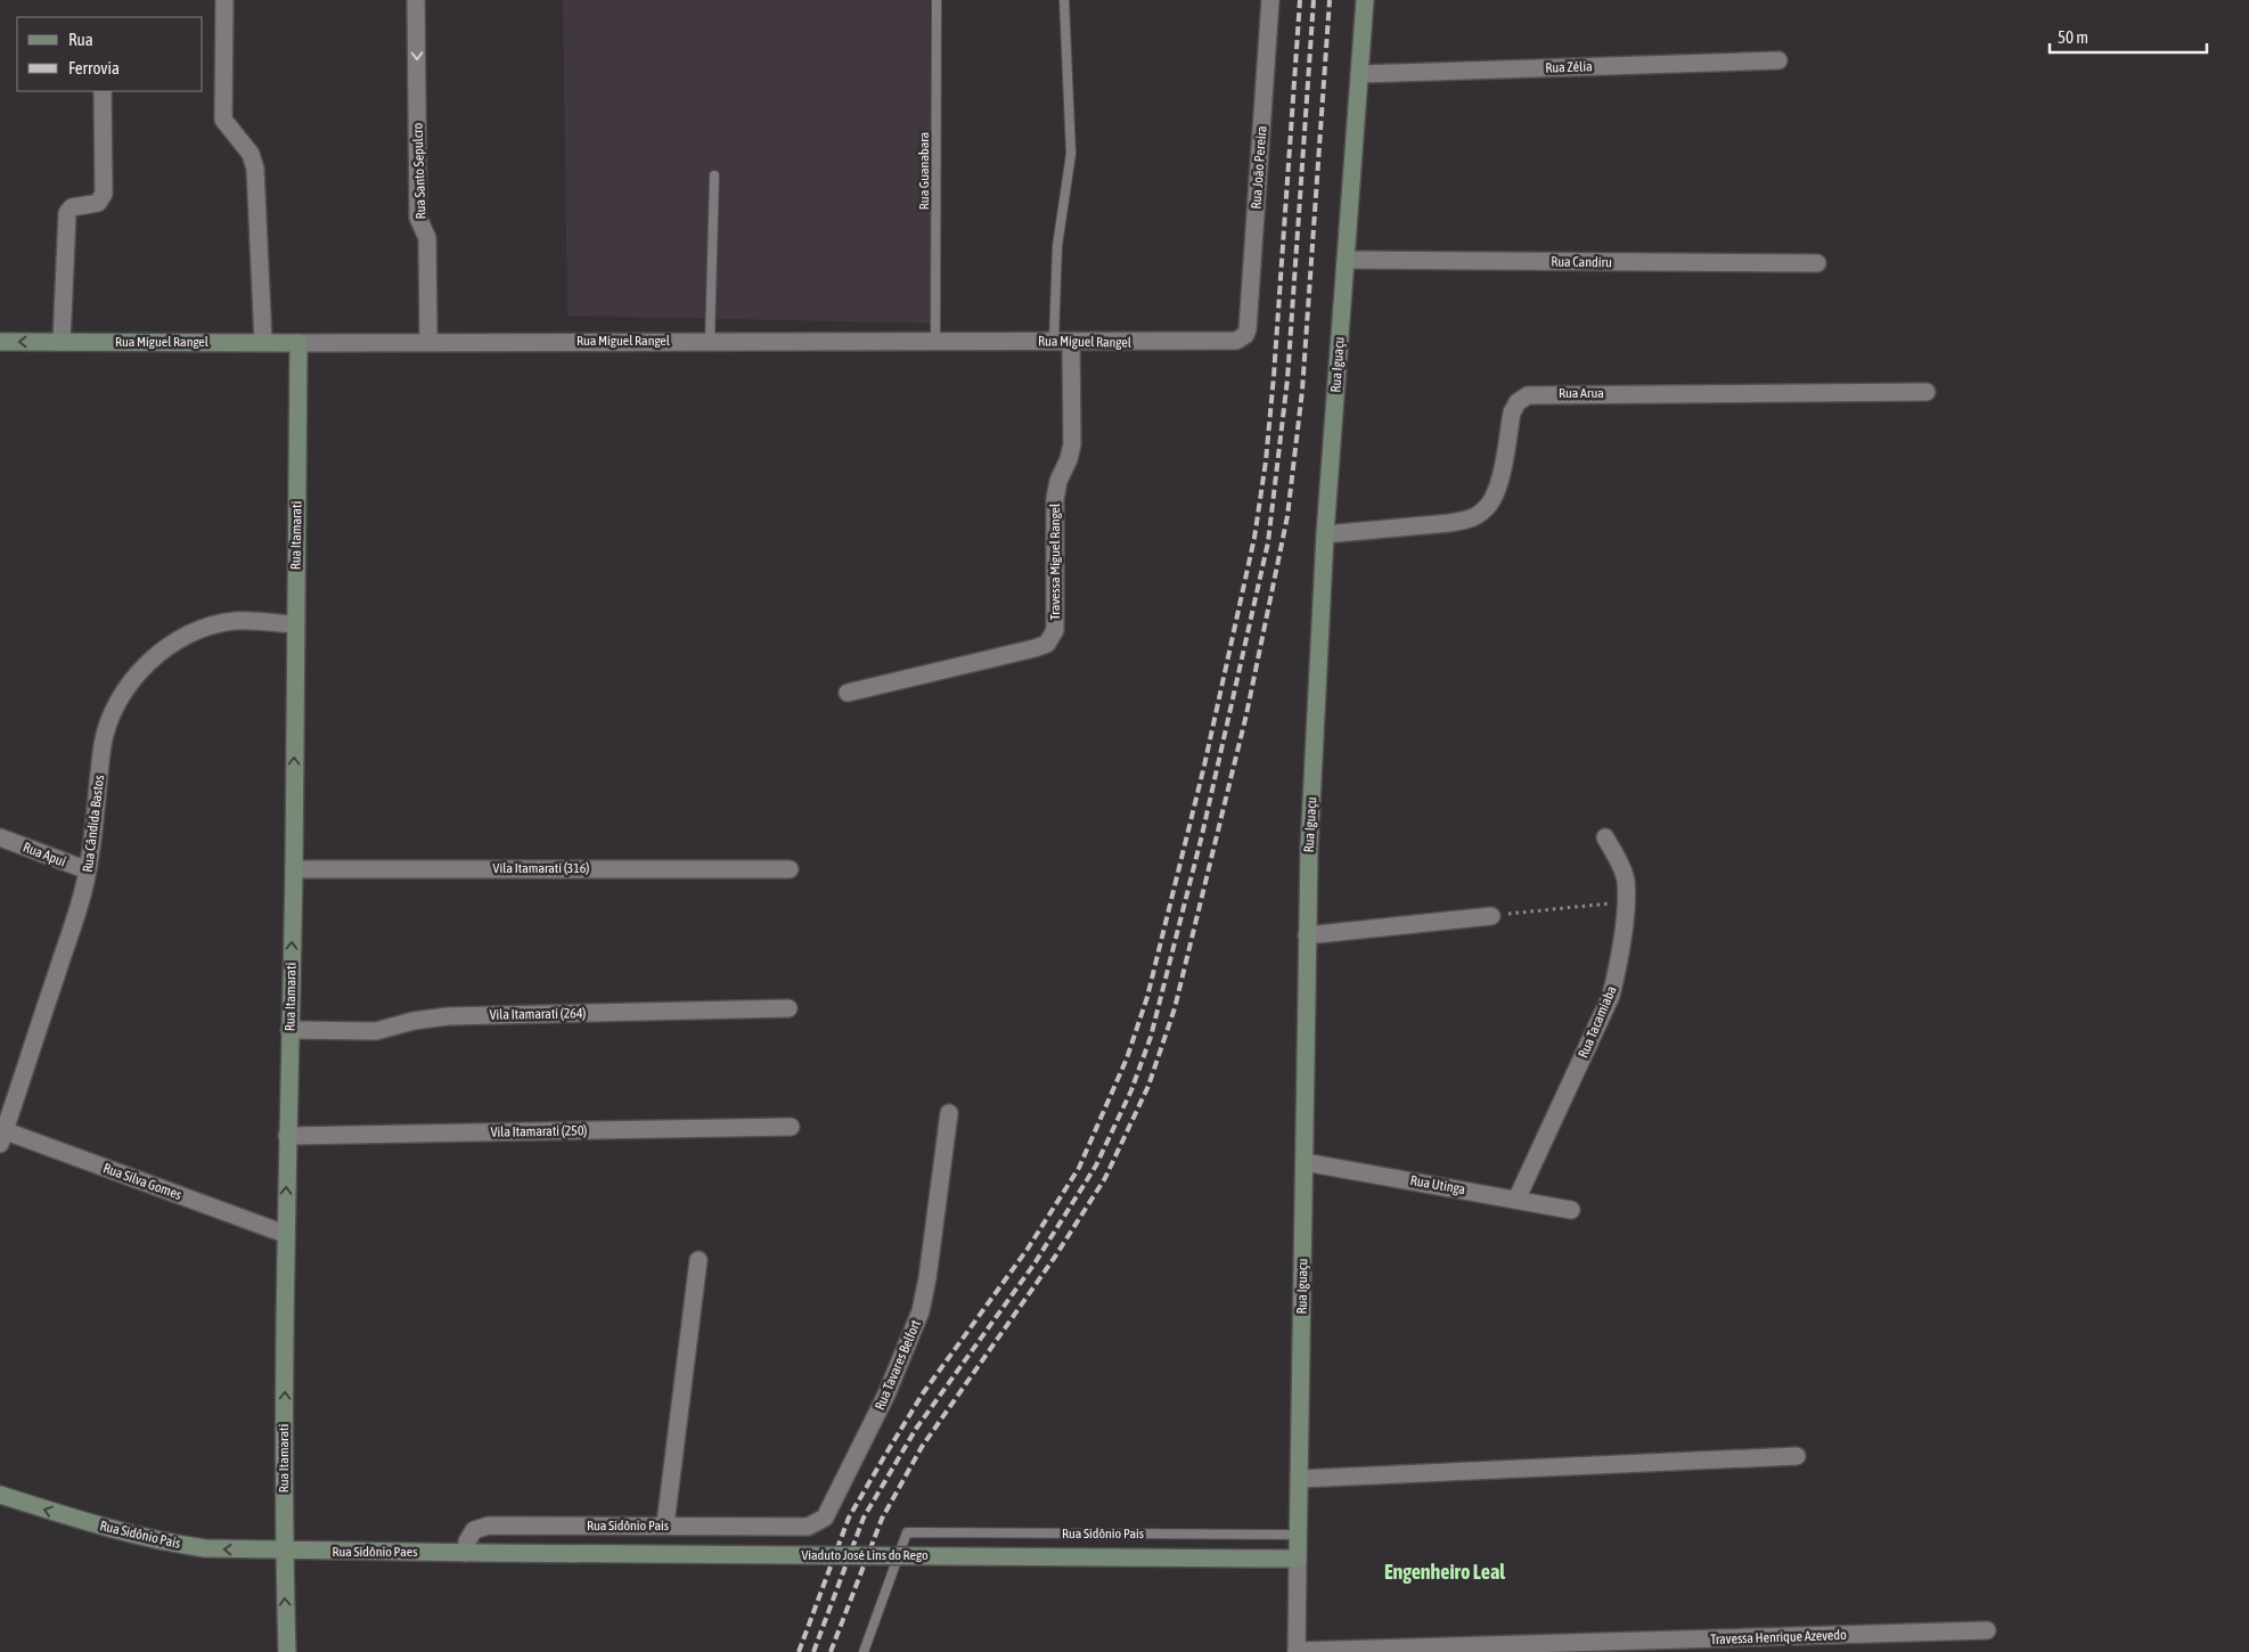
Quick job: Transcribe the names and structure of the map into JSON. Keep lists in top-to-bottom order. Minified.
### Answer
{"streets":{"main road":["Rua Miguel Rangel","Rua Iguaçu","Rua Itamarati","Rua Sidônio Pais","Rua Sidônio Paes","Viaduto José Lins do Rego"],"street":["Rua Zélia","Rua João Pereira","Rua Santo Sepulcro","Rua Candiru","Rua Arua","Travessa Miguel Rangel","Rua Cândida Bastos","Rua Apuí","Vila Itamarati (316)","Vila Itamarati (264)","Rua Tacamiaba","Vila Itamarati (250)","Rua Silva Gomes","Rua Utinga","Rua Tavares Belfort","Travessa Henrique Azevedo"],"lane":["Rua Guanabara"]},"crossings":[["Rua Zélia","Rua Iguaçu"],["Rua João Pereira","Rua Miguel Rangel"],["Rua Santo Sepulcro","Rua Miguel Rangel"],["Rua Guanabara","Rua Miguel Rangel"],["Rua Candiru","Rua Iguaçu"],["Rua Miguel Rangel","Rua Itamarati"],["Rua Miguel Rangel","Travessa Miguel Rangel"],["Rua Iguaçu","Rua Arua"],["Rua Iguaçu","Rua Utinga"],["Rua Iguaçu","Rua Sidônio Pais"],["Rua Iguaçu","Viaduto José Lins do Rego"],["Rua Iguaçu","Travessa Henrique Azevedo"],["Rua Itamarati","Rua Cândida Bastos"],["Rua Itamarati","Vila Itamarati (316)"],["Rua Itamarati","Vila Itamarati (264)"],["Rua Itamarati","Vila Itamarati (250)"],["Rua Itamarati","Rua Silva Gomes"],["Rua Itamarati","Rua Sidônio Pais"],["Rua Itamarati","Rua Sidônio Paes"],["Rua Cândida Bastos","Rua Apuí"],["Rua Cândida Bastos","Rua Silva Gomes"],["Rua Tacamiaba","Rua Utinga"],["Rua Tavares Belfort","Rua Sidônio Pais"],["Rua Sidônio Pais","Rua Sidônio Paes"],["Rua Sidônio Pais","Viaduto José Lins do Rego"],["Rua Sidônio Paes","Viaduto José Lins do Rego"]],"one_way":["Rua Santo Sepulcro","Rua Itamarati"],"districts":["Engenheiro Leal"],"legend":["Rua","Ferrovia"],"scale_bar":"50 m"}
